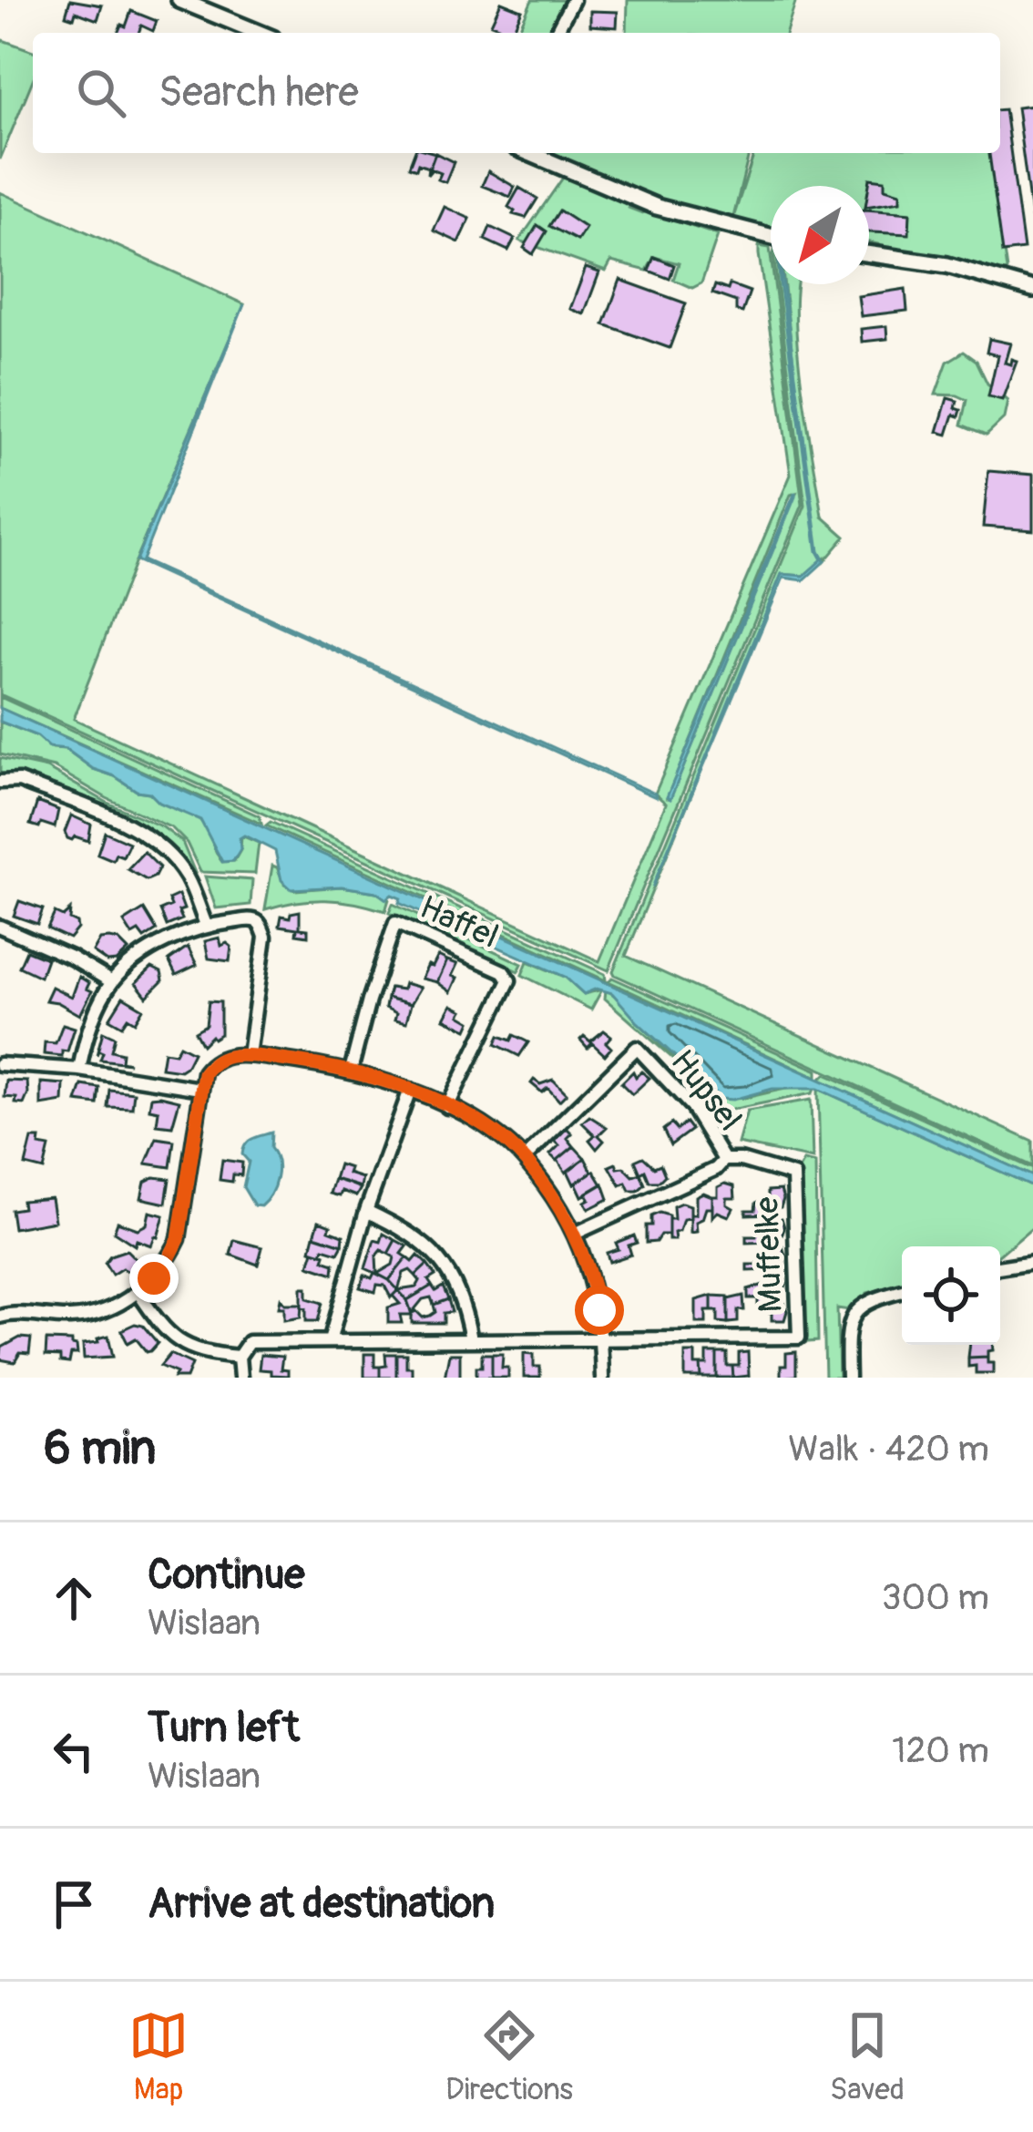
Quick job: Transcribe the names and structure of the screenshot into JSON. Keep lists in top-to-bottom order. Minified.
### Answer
{"streets":{"street":["Haffel","Hupsel","Muffelke"]},"crossings":[["Hupsel","Muffelke"]],"north":"bottom left","page":{"search":"Search here","heading":["6 min","Walk · 420 m"],"list":[["Continue","Wislaan","300 m"],["Turn left","Wislaan","120 m"],"Arrive at destination"],"nav":["Map","Directions","Saved"]}}
